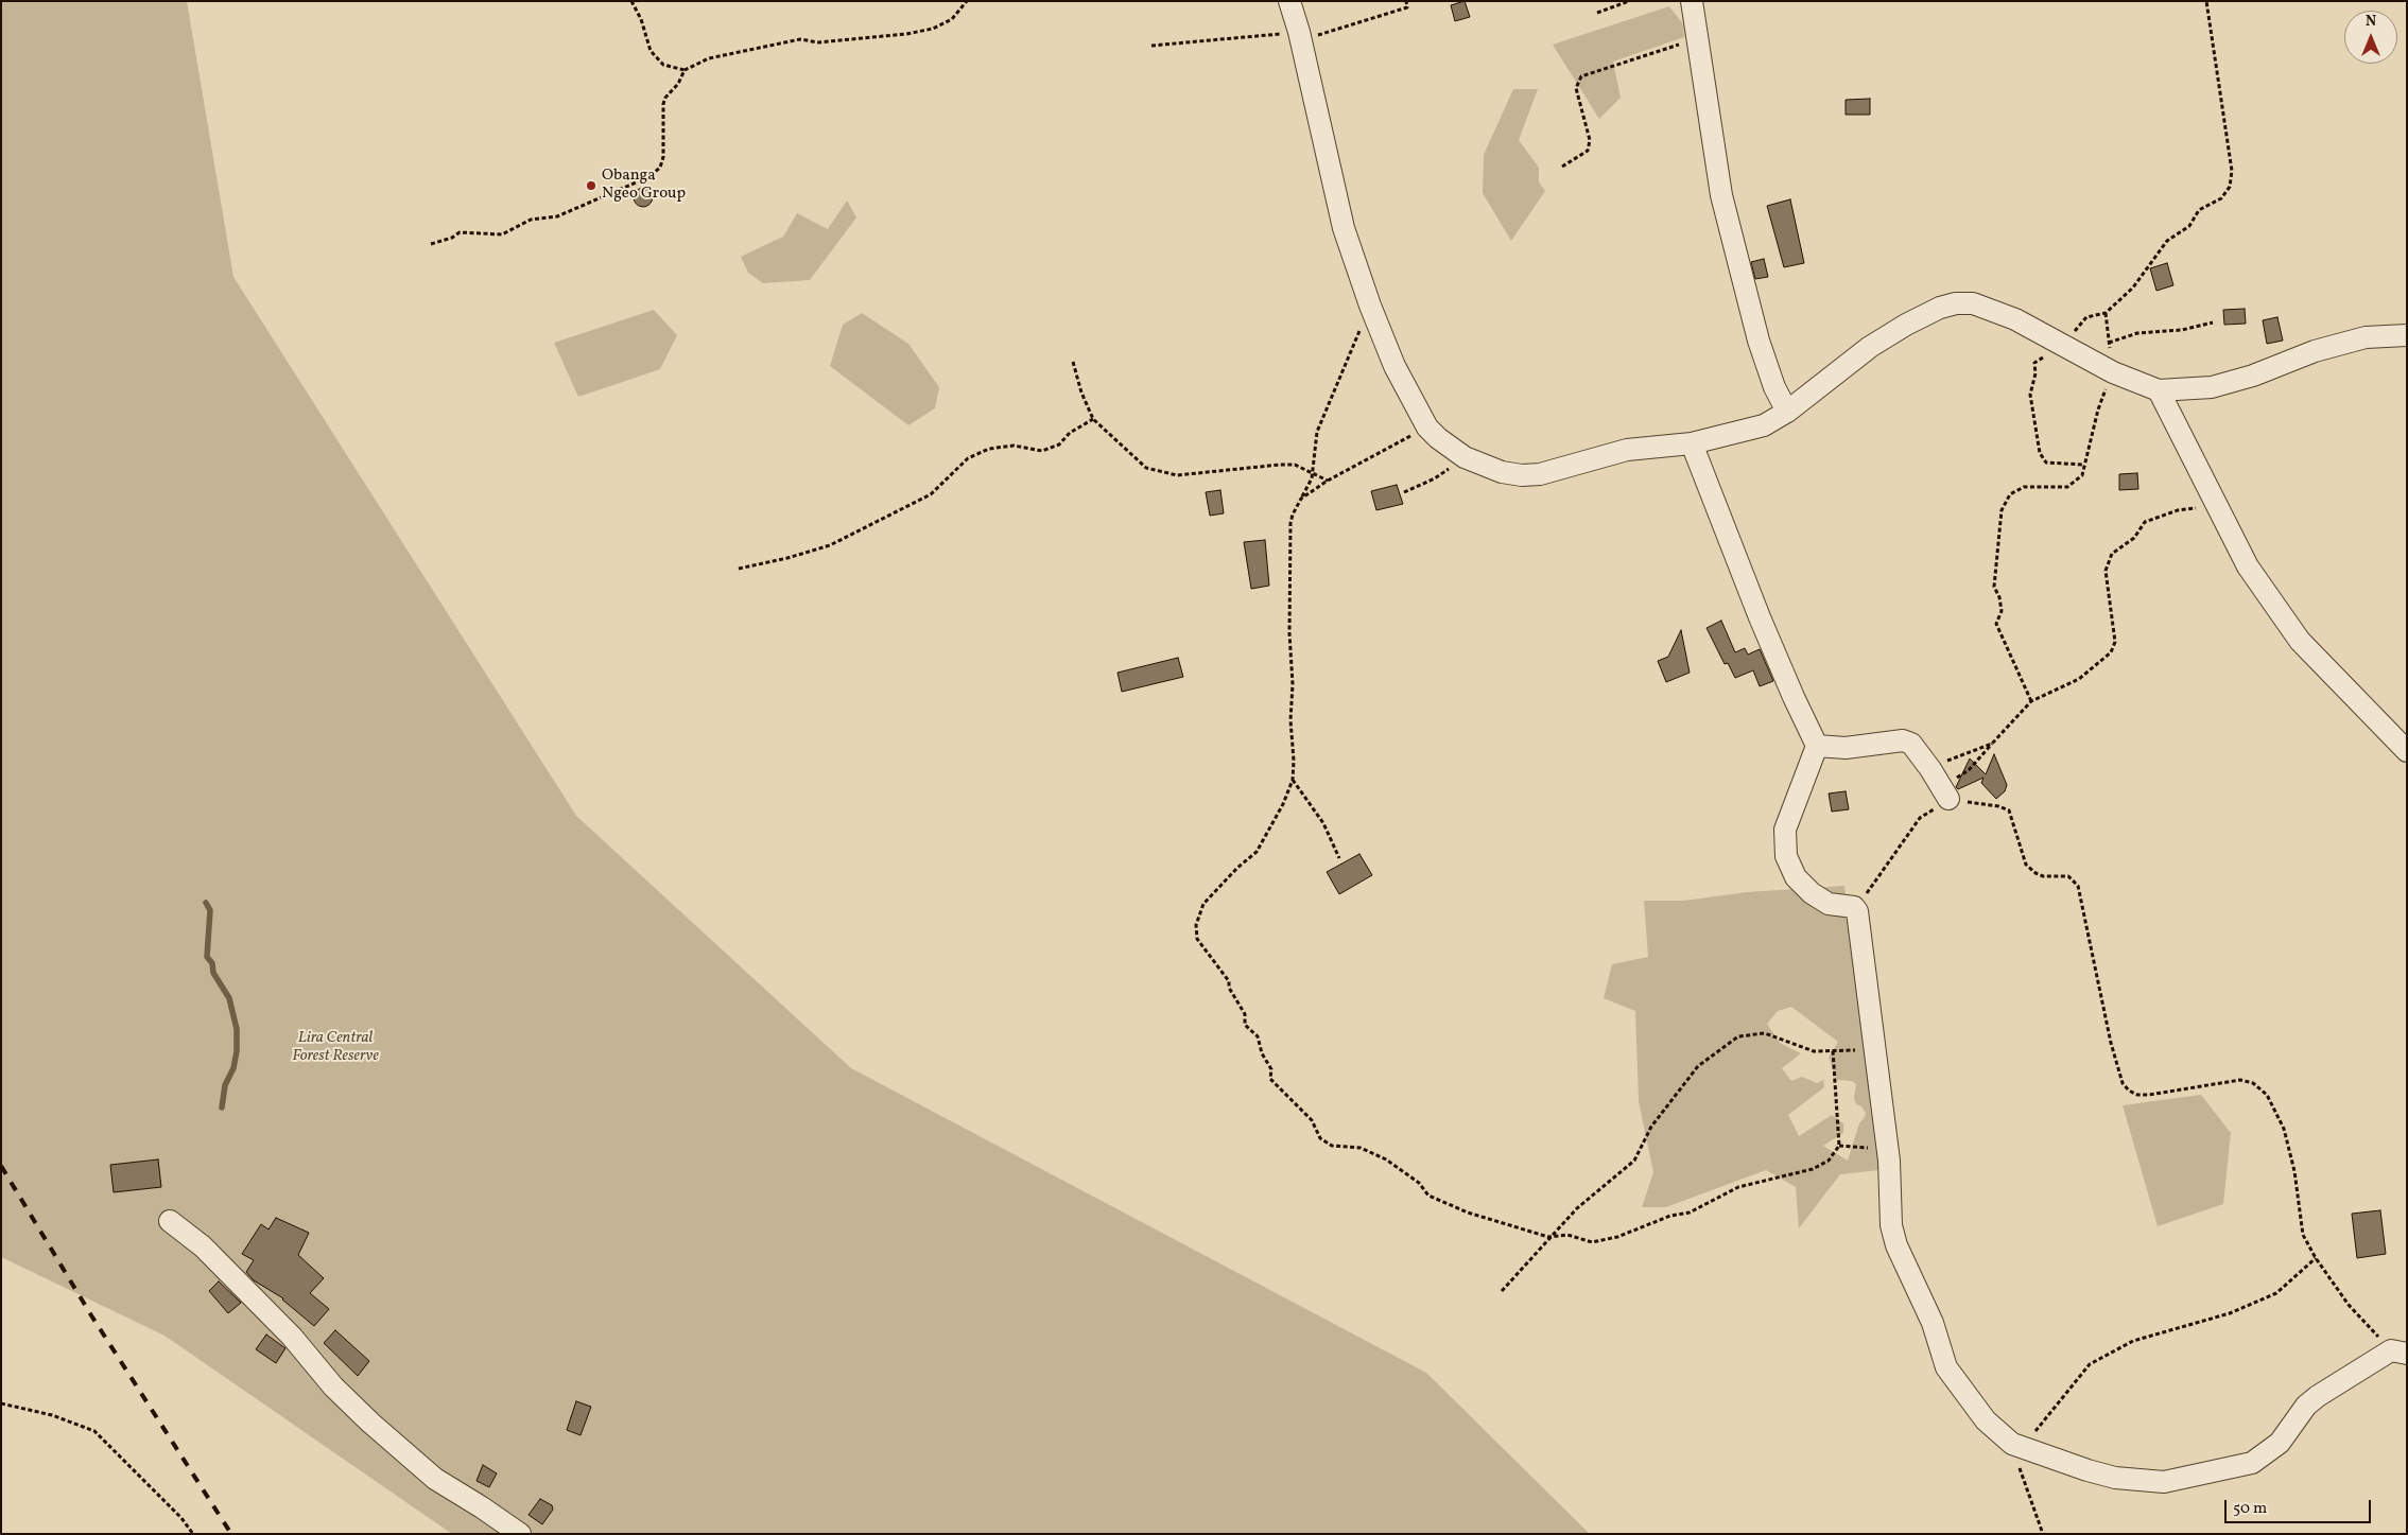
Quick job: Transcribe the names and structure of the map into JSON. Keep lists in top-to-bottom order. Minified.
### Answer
{"parks":["Lira Central Forest Reserve"],"places":["Obanga Ngeo Group"],"scale_bar":"50 m","north":"top"}
